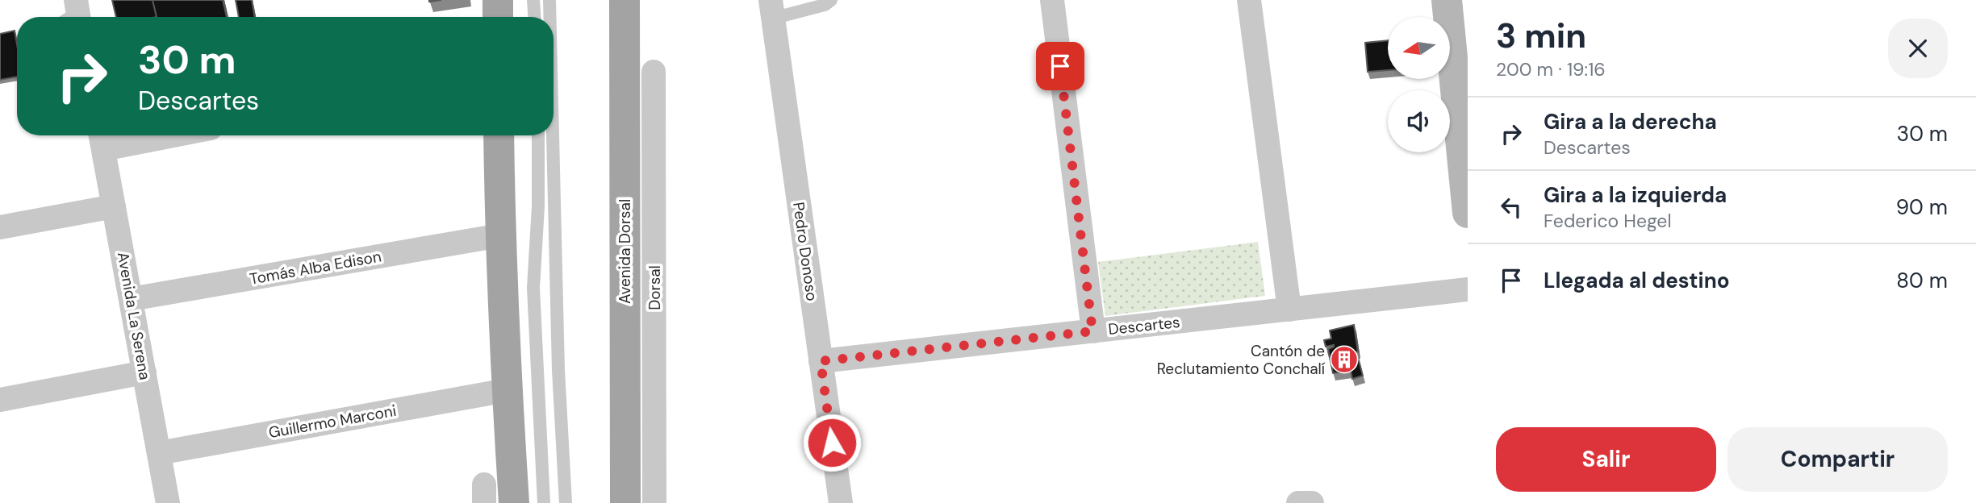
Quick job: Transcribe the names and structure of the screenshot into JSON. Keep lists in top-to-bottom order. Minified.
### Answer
{"streets":{"main road":["Avenida Dorsal"],"street":["Pedro Donoso","Tomás Alba Edison","Dorsal","Avenida La Serena","Descartes","Guillermo Marconi"]},"crossings":[["Pedro Donoso","Descartes"],["Tomás Alba Edison","Avenida La Serena"],["Avenida La Serena","Guillermo Marconi"]],"places":{"building":["Cantón de Reclutamiento Conchalí"]},"north":"left","page":{"heading":["3 min","200 m · 19:16"],"turn":["30 m","Descartes"],"list":[{"name":"Gira a la derecha","note":"Descartes","value":"30 m"},{"name":"Gira a la izquierda","note":"Federico Hegel","value":"90 m"},{"name":"Llegada al destino","value":"80 m"}],"buttons":["Salir","Compartir"]}}
